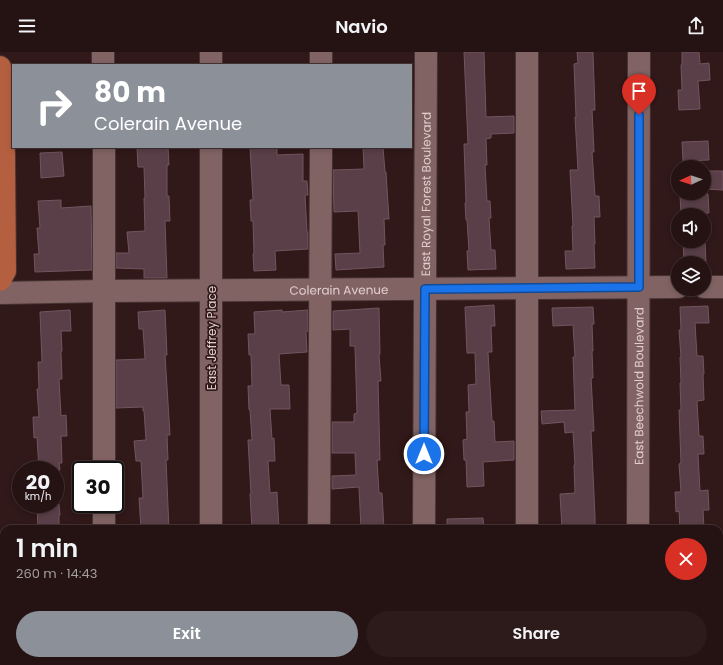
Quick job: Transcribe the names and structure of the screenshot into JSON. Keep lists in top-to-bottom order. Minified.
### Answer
{"streets":{"street":["East Royal Forest Boulevard","Colerain Avenue","East Jeffrey Place","East Beechwold Boulevard"]},"crossings":[["East Royal Forest Boulevard","Colerain Avenue"],["Colerain Avenue","East Jeffrey Place"],["Colerain Avenue","East Beechwold Boulevard"]],"north":"left","page":{"header":"Navio","turn":["80 m","Colerain Avenue"],"speed":"20 km/h","limit":"30","heading":["1 min","260 m · 14:43"],"buttons":["Exit","Share"]}}
